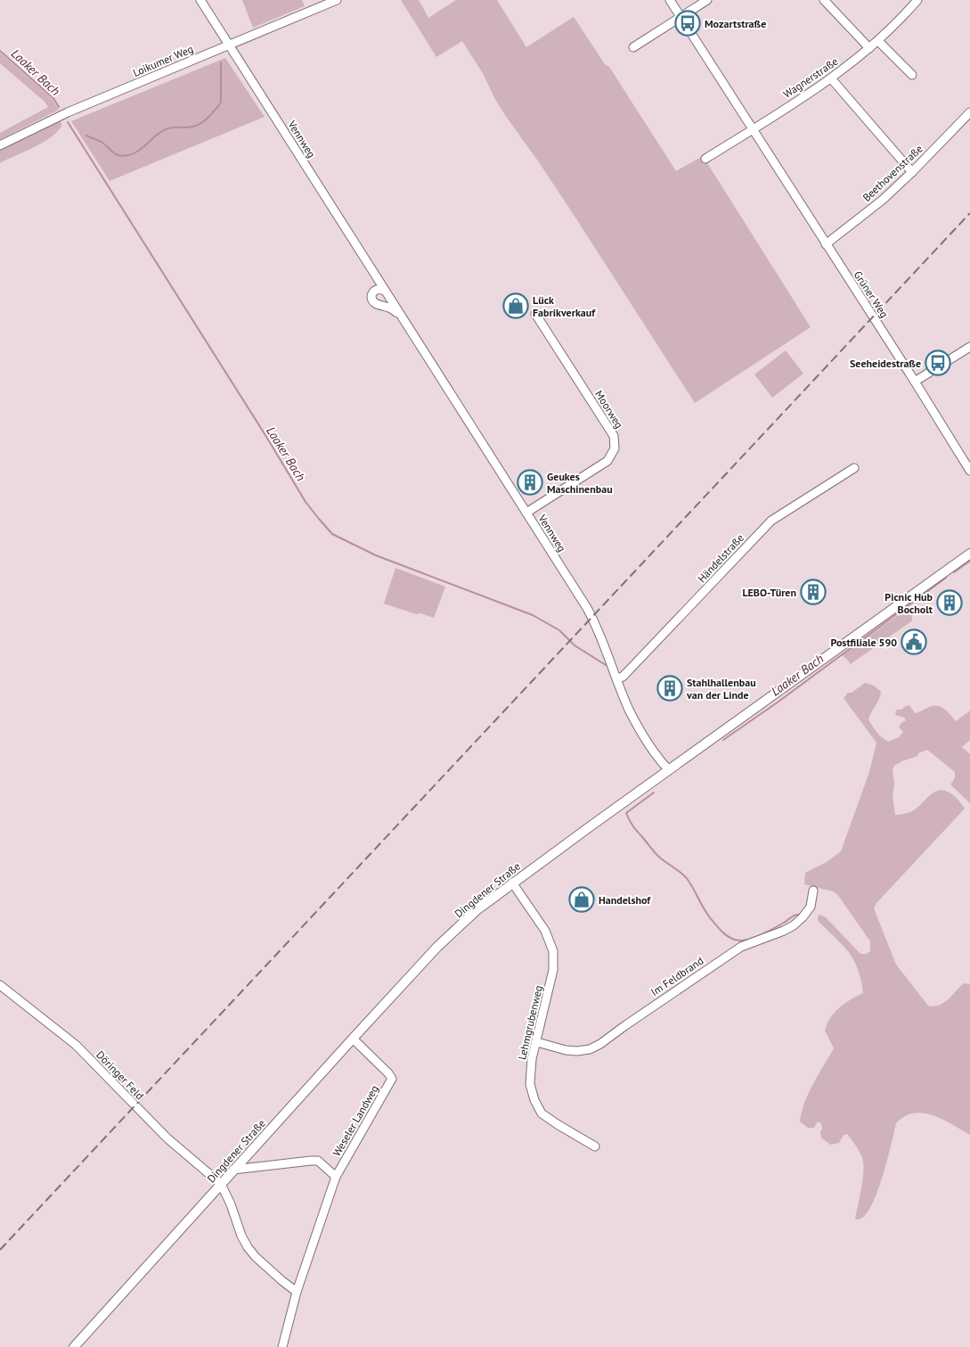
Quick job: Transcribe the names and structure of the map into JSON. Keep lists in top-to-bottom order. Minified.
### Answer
{"streets":{"main road":["Dingdener Straße"],"street":["Loikumer Weg","Wagnerstraße","Vennweg","Beethovenstraße","Grüner Weg","Moorweg","Händelstraße","Im Feldbrand","Lehmgrubenweg","Döringer Feld","Weseler Landweg"]},"crossings":[["Loikumer Weg","Vennweg"],["Wagnerstraße","Grüner Weg"],["Vennweg","Moorweg"],["Vennweg","Händelstraße"],["Vennweg","Dingdener Straße"],["Beethovenstraße","Grüner Weg"],["Dingdener Straße","Lehmgrubenweg"],["Dingdener Straße","Döringer Feld"],["Dingdener Straße","Weseler Landweg"],["Im Feldbrand","Lehmgrubenweg"]],"water":["Laaker Bach"],"places":{"bus stop":["Mozartstraße","Seeheidestraße"],"shop":["Lück Fabrikverkauf","Handelshof"],"building":["Geukes Maschinenbau","LEBO-Türen","Picnic Hub Bocholt","Stahlhallenbau van der Linde"],"public building":["Postfiliale 590"]}}
